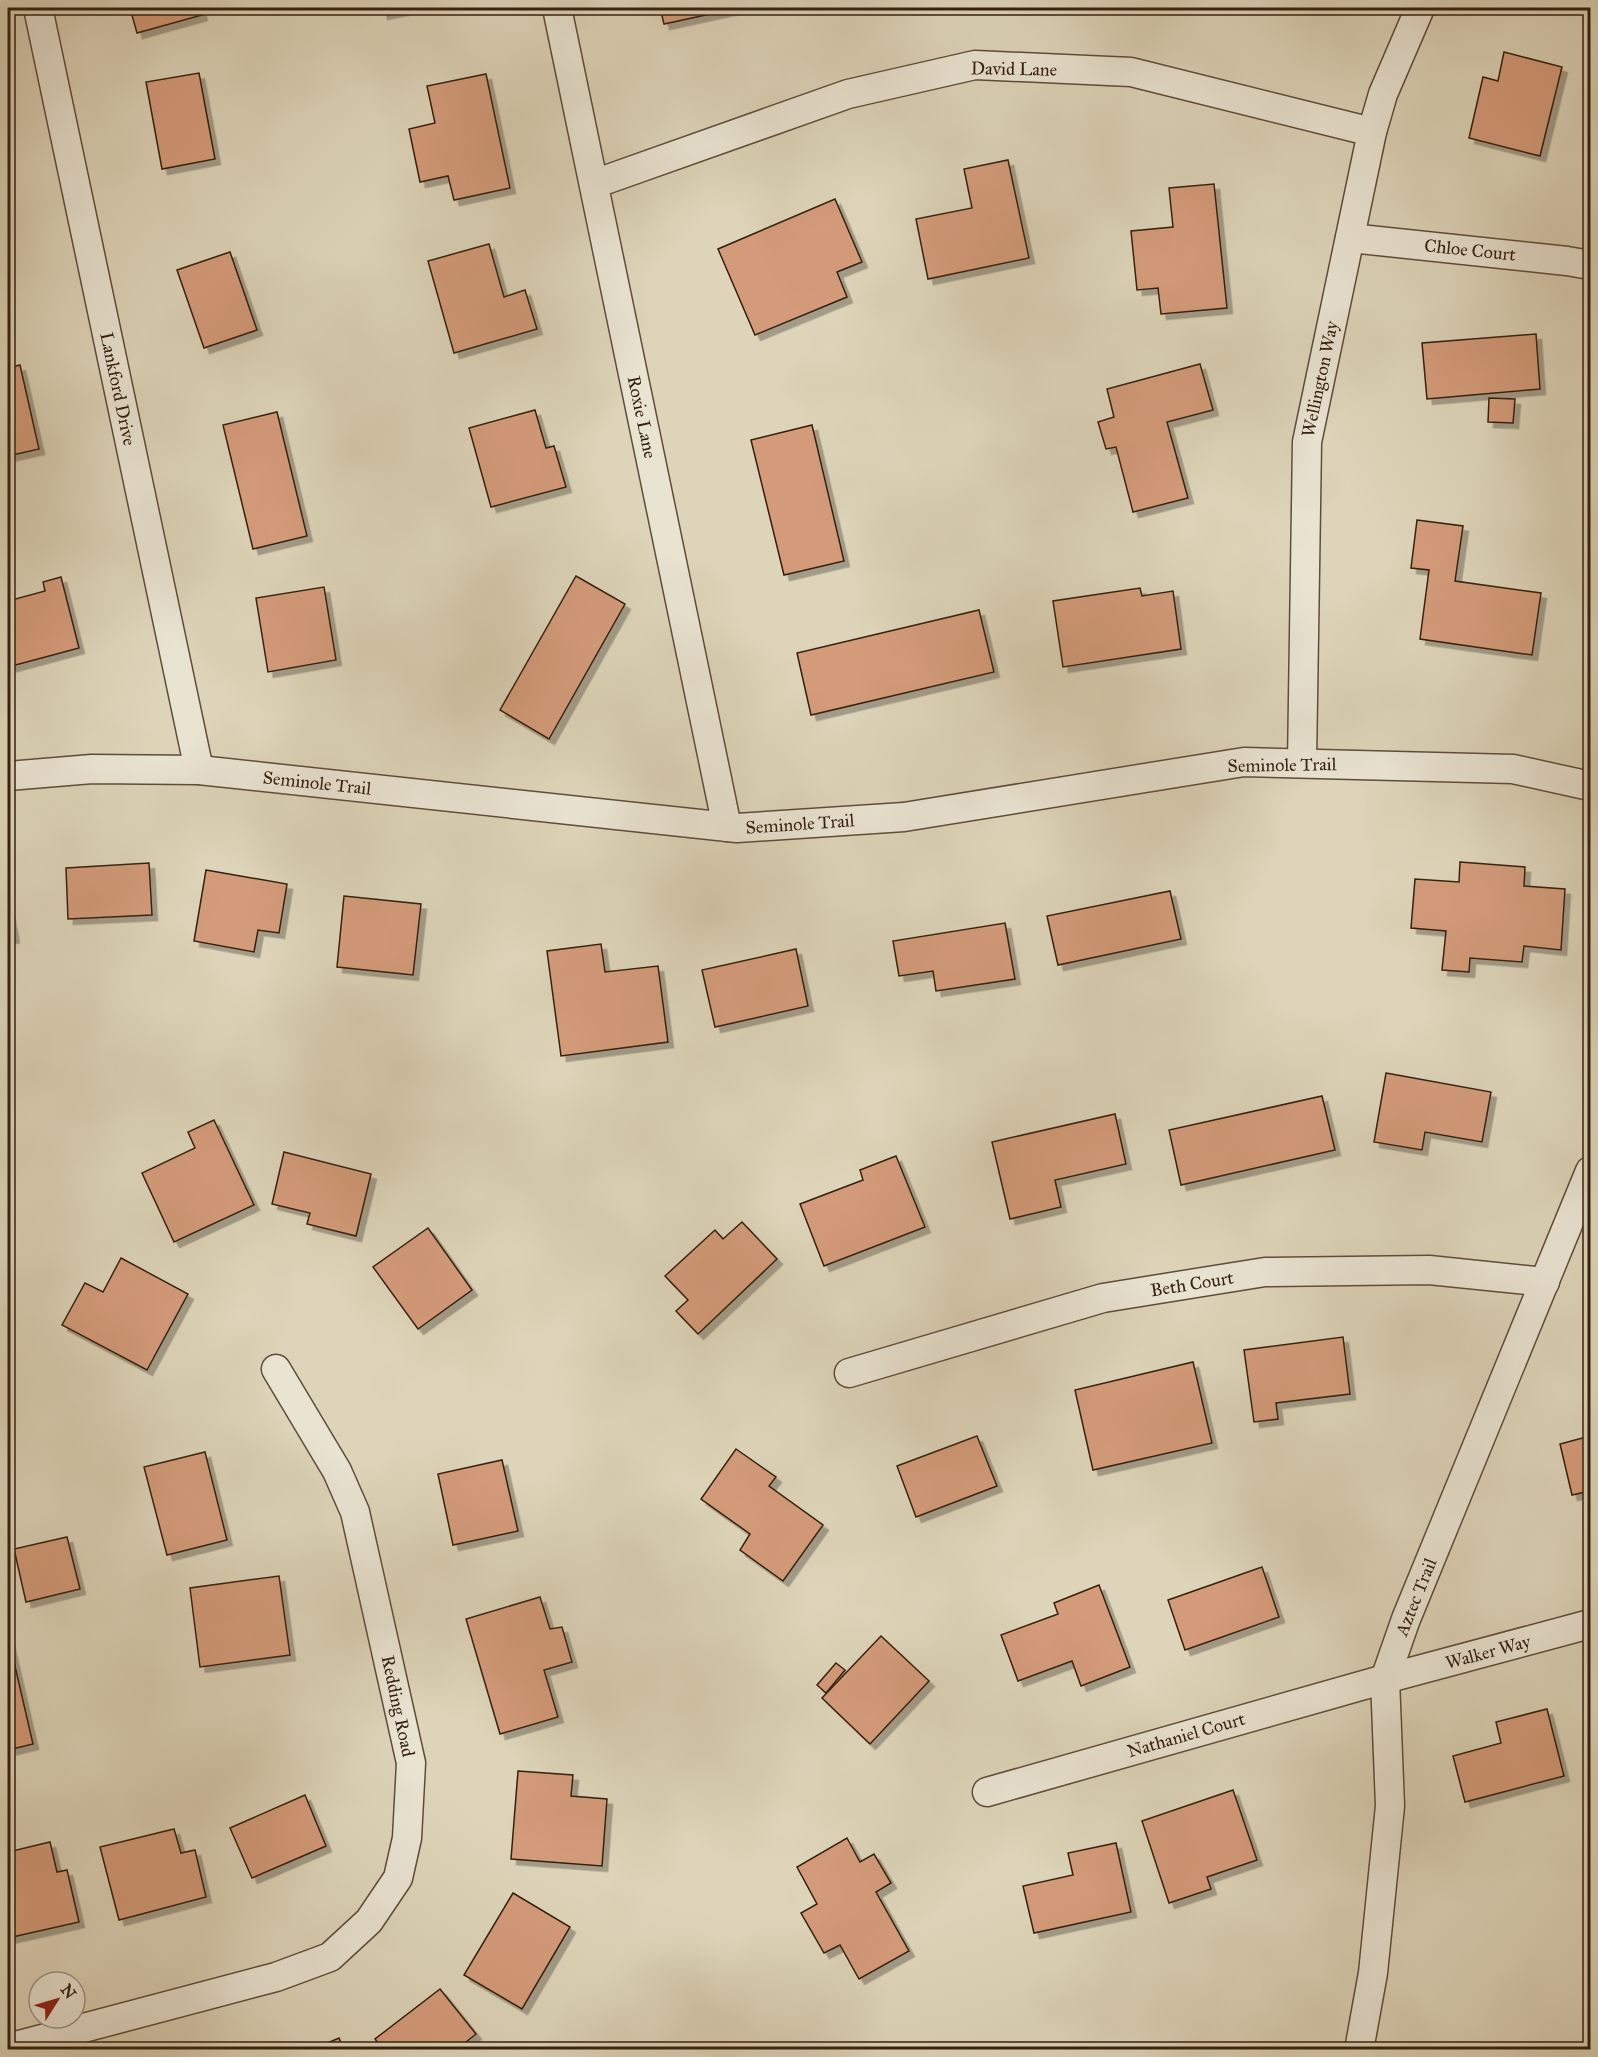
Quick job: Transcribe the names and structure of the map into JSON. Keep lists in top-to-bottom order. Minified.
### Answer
{"streets":{"street":["David Lane","Chloe Court","Wellington Way","Lankford Drive","Roxie Lane","Seminole Trail","Beth Court","Aztec Trail","Walker Way","Redding Road","Nathaniel Court"]},"crossings":[["David Lane","Wellington Way"],["David Lane","Roxie Lane"],["Chloe Court","Wellington Way"],["Wellington Way","Seminole Trail"],["Lankford Drive","Seminole Trail"],["Roxie Lane","Seminole Trail"],["Beth Court","Aztec Trail"],["Aztec Trail","Walker Way"],["Aztec Trail","Nathaniel Court"],["Walker Way","Nathaniel Court"]],"north":"top right"}
